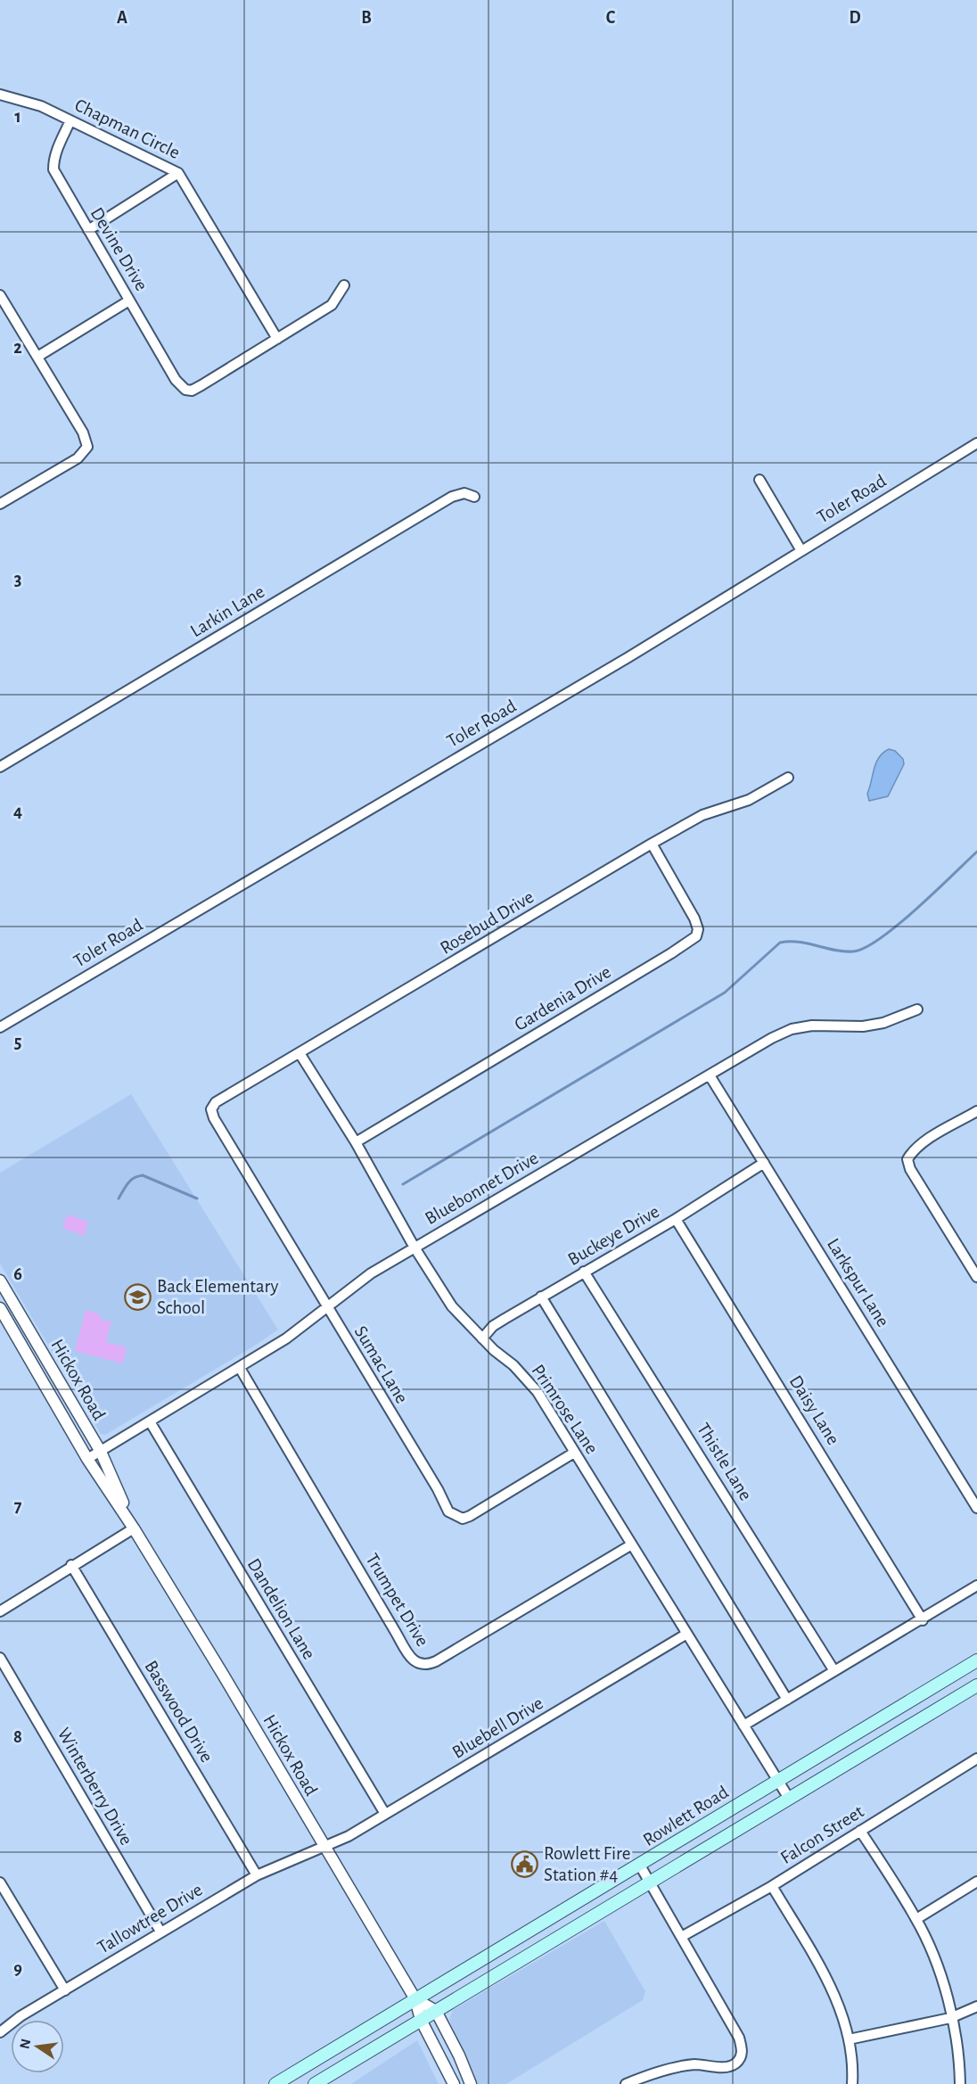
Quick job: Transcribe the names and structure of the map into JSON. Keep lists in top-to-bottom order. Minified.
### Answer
{"streets":{"main road":["Rowlett Road"],"street":["Chapman Circle","Devine Drive","Toler Road","Larkin Lane","Rosebud Drive","Gardenia Drive","Bluebonnet Drive","Buckeye Drive","Larkspur Lane","Sumac Lane","Hickox Road","Primrose Lane","Daisy Lane","Thistle Lane","Trumpet Drive","Dandelion Lane","Basswood Drive","Bluebell Drive","Winterberry Drive","Falcon Street","Tallowtree Drive"]},"crossings":[["Chapman Circle","Devine Drive"],["Rosebud Drive","Gardenia Drive"],["Rosebud Drive","Sumac Lane"],["Rosebud Drive","Primrose Lane"],["Gardenia Drive","Primrose Lane"],["Bluebonnet Drive","Larkspur Lane"],["Bluebonnet Drive","Sumac Lane"],["Bluebonnet Drive","Hickox Road"],["Bluebonnet Drive","Primrose Lane"],["Bluebonnet Drive","Trumpet Drive"],["Bluebonnet Drive","Dandelion Lane"],["Buckeye Drive","Larkspur Lane"],["Buckeye Drive","Primrose Lane"],["Buckeye Drive","Daisy Lane"],["Buckeye Drive","Thistle Lane"],["Sumac Lane","Primrose Lane"],["Hickox Road","Bluebell Drive"],["Hickox Road","Rowlett Road"],["Hickox Road","Tallowtree Drive"],["Primrose Lane","Trumpet Drive"],["Primrose Lane","Bluebell Drive"],["Primrose Lane","Rowlett Road"],["Dandelion Lane","Bluebell Drive"],["Basswood Drive","Tallowtree Drive"],["Bluebell Drive","Tallowtree Drive"],["Winterberry Drive","Tallowtree Drive"]],"places":{"school or university":["Back Elementary School"],"public building":["Rowlett Fire Station #4"]},"north":"left","grid":{"columns":["A","B","C","D"],"rows":["1","2","3","4","5","6","7","8","9"]}}
